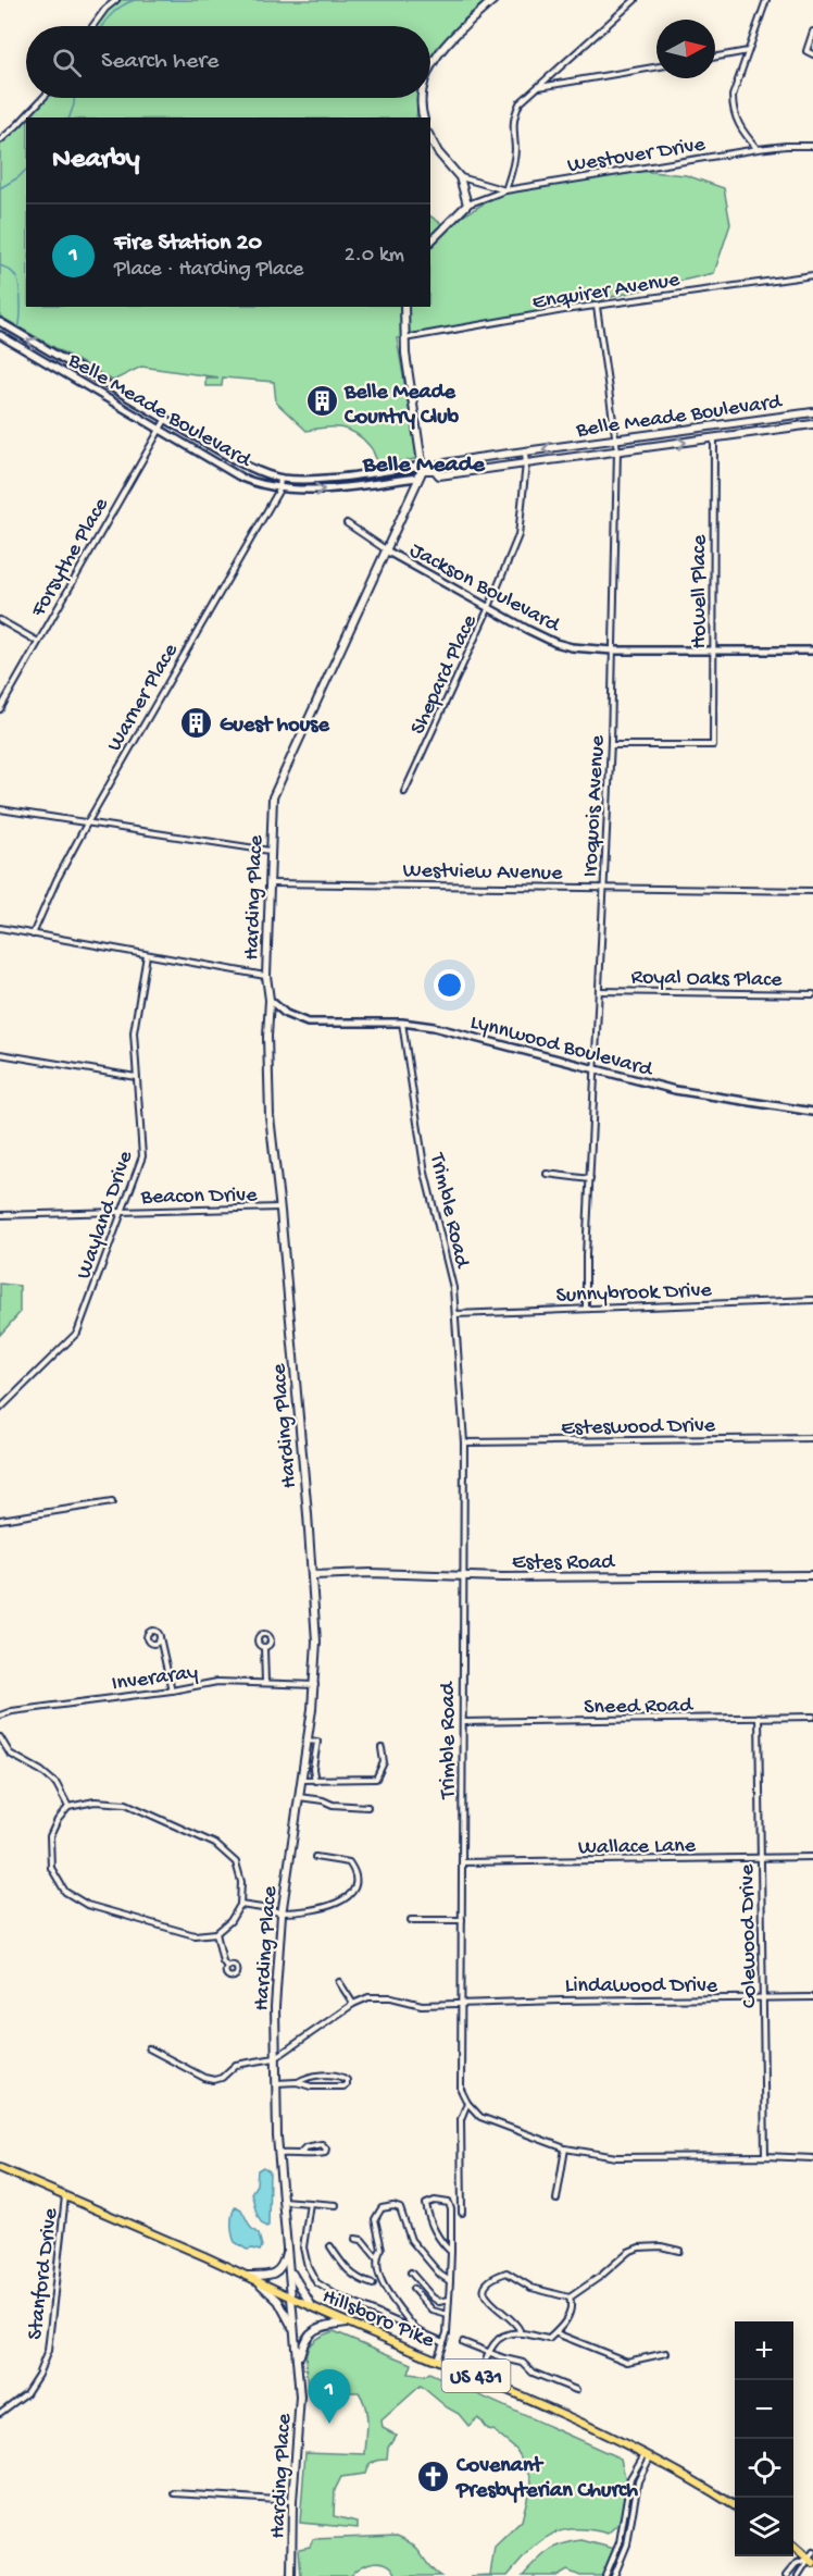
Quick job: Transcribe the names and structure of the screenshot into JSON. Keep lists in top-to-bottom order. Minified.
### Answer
{"streets":{"main road":["Belle Meade Boulevard","Harding Place","Estes Road","Hillsboro Pike","US 431"],"street":["Westover Drive","Enquirer Avenue","Forsythe Place","Jackson Boulevard","Howell Place","Shepard Place","Warner Place","Iroquois Avenue","Westview Avenue","Royal Oaks Place","Lynnwood Boulevard","Beacon Drive","Trimble Road","Wayland Drive","Sunnybrook Drive","Esteswood Drive","Inveraray","Sneed Road","Wallace Lane","Colewood Drive","Lindawood Drive","Stanford Drive"]},"crossings":[["Enquirer Avenue","Iroquois Avenue"],["Belle Meade Boulevard","Forsythe Place"],["Belle Meade Boulevard","Howell Place"],["Belle Meade Boulevard","Shepard Place"],["Belle Meade Boulevard","Warner Place"],["Belle Meade Boulevard","Iroquois Avenue"],["Belle Meade Boulevard","Harding Place"],["Jackson Boulevard","Howell Place"],["Jackson Boulevard","Shepard Place"],["Jackson Boulevard","Iroquois Avenue"],["Jackson Boulevard","Harding Place"],["Howell Place","Iroquois Avenue"],["Iroquois Avenue","Westview Avenue"],["Iroquois Avenue","Royal Oaks Place"],["Iroquois Avenue","Lynnwood Boulevard"],["Iroquois Avenue","Sunnybrook Drive"],["Westview Avenue","Harding Place"],["Harding Place","Lynnwood Boulevard"],["Harding Place","Beacon Drive"],["Harding Place","Estes Road"],["Harding Place","Inveraray"],["Harding Place","Hillsboro Pike"],["Lynnwood Boulevard","Trimble Road"],["Beacon Drive","Wayland Drive"],["Trimble Road","Sunnybrook Drive"],["Trimble Road","Esteswood Drive"],["Trimble Road","Estes Road"],["Trimble Road","Sneed Road"],["Trimble Road","Wallace Lane"],["Trimble Road","Lindawood Drive"],["Sneed Road","Colewood Drive"],["Wallace Lane","Colewood Drive"],["Colewood Drive","Lindawood Drive"],["Stanford Drive","Hillsboro Pike"]],"districts":["Belle Meade"],"places":{"building":["Belle Meade Country Club","Guest house"],"church":["Covenant Presbyterian Church"]},"north":"right","page":{"search":"Search here","heading":"Nearby","list":[{"mark":"1","name":"Fire Station 20","note":"Place · Harding Place","value":"2.0 km"}],"map_buttons":["+","−"],"pins":"1"}}
